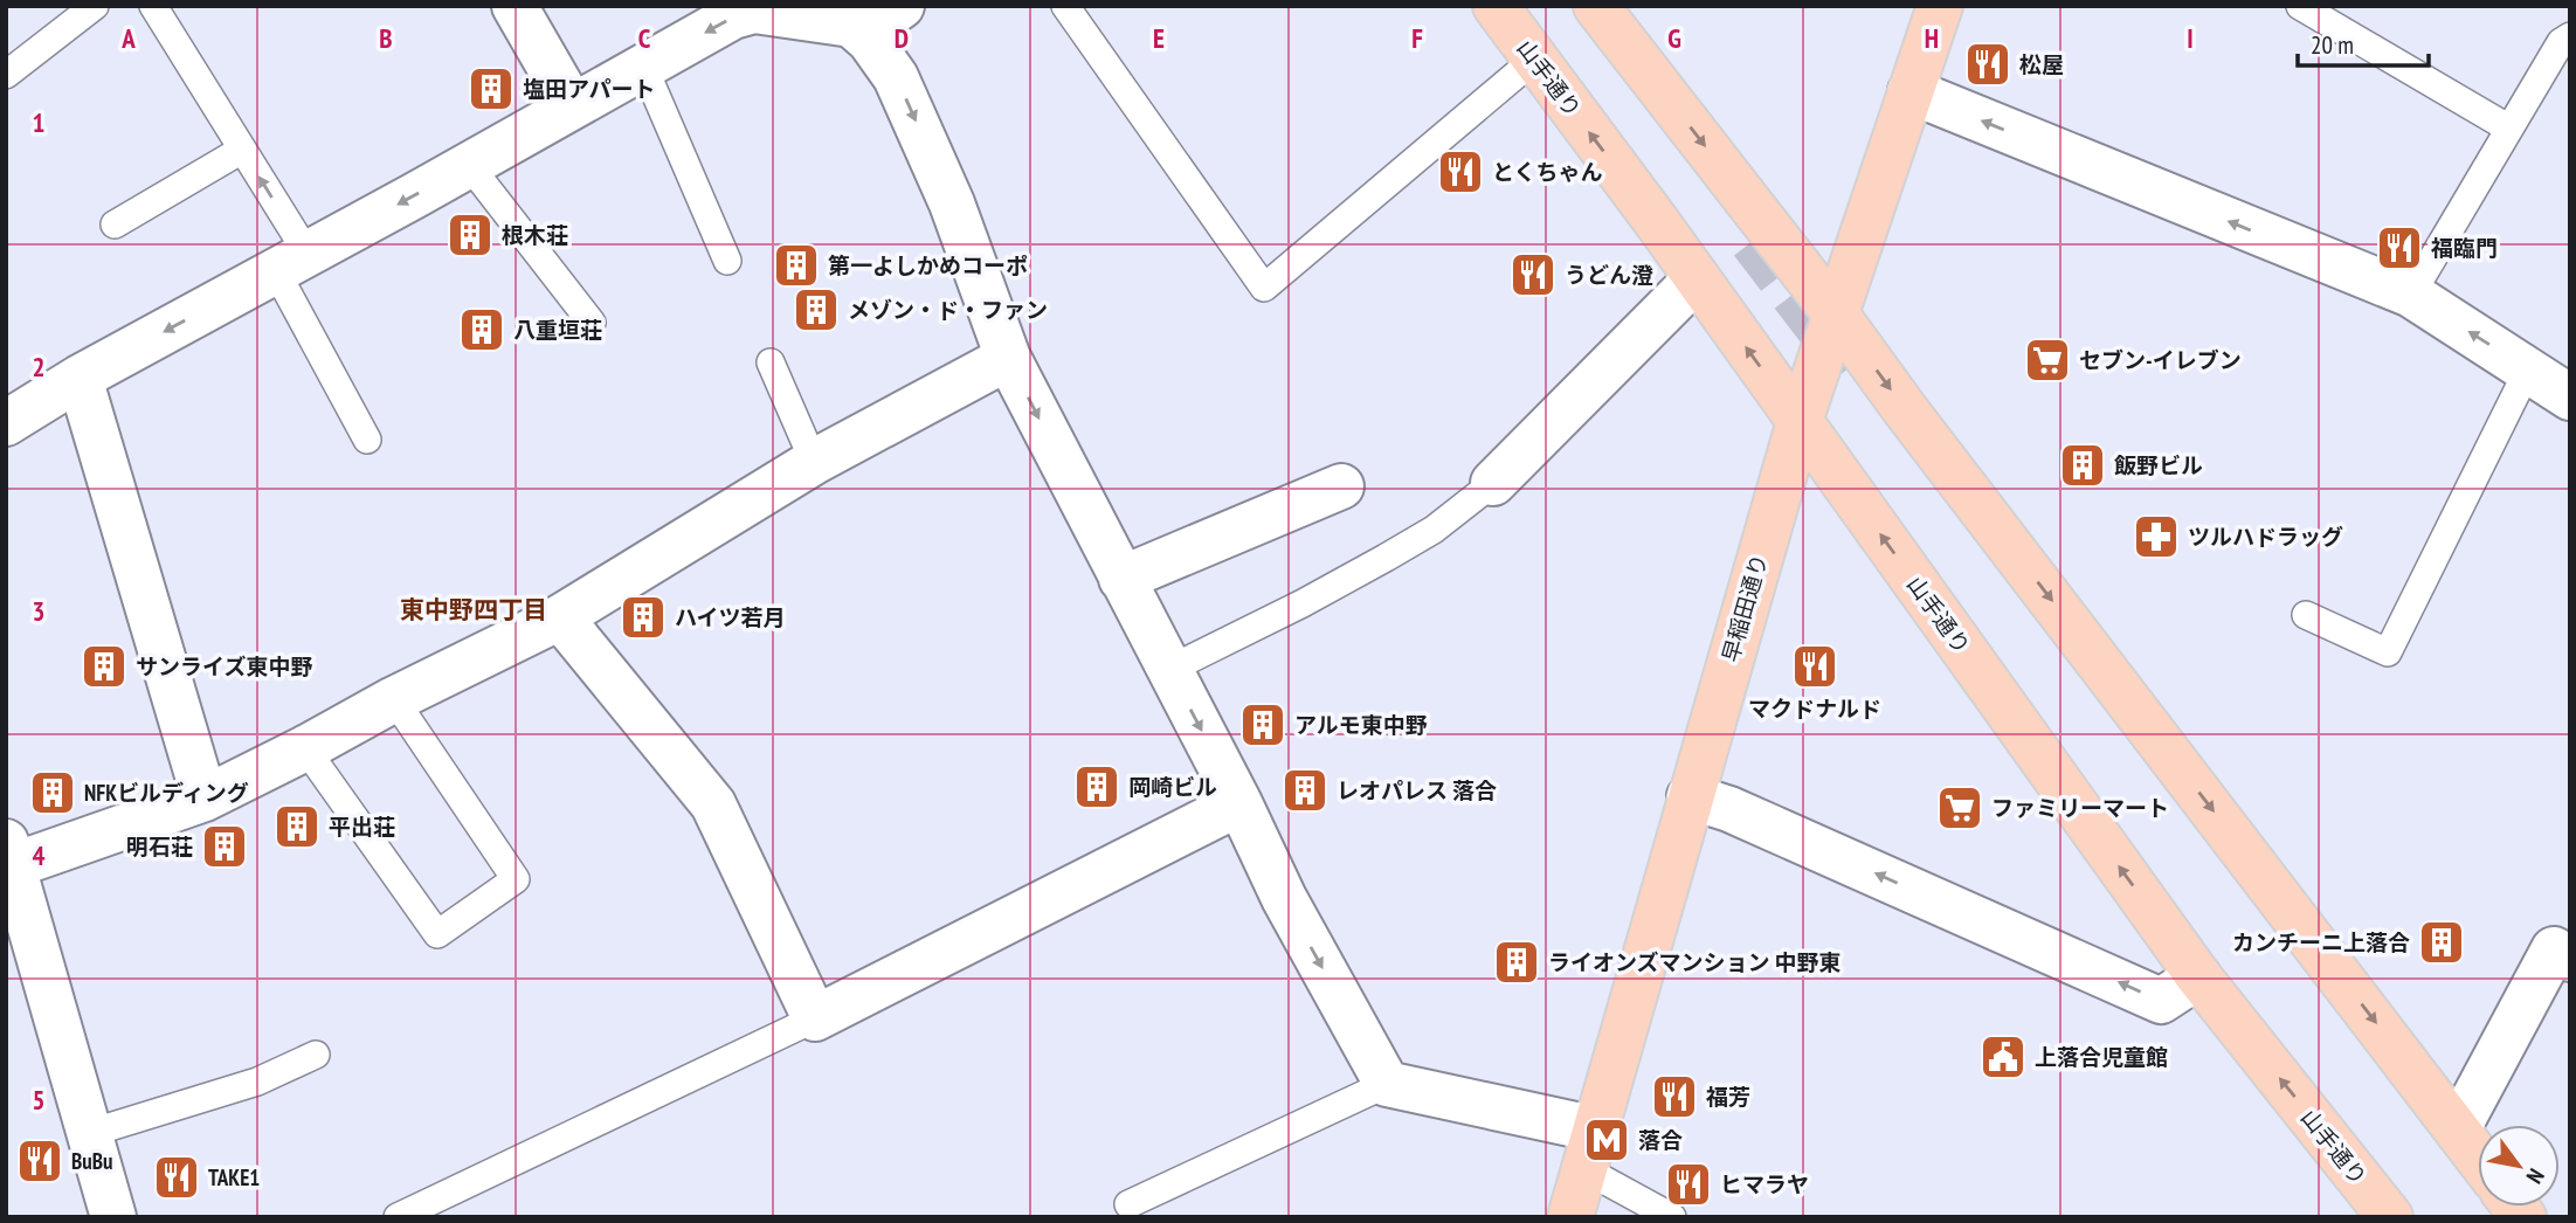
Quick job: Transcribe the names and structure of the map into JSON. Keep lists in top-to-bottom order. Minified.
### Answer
{"streets":{"main road":["山手通り","早稲田通り"]},"crossings":[["山手通り","早稲田通り"]],"districts":["東中野四丁目"],"places":{"restaurant":["松屋","とくちゃん","福臨門","うどん澄","マクドナルド","福芳","BuBu","TAKE1","ヒマラヤ"],"building":["塩田アパート","根木荘","第一よしかめコーポ","メゾン・ド・ファン","八重垣荘","飯野ビル","ハイツ若月","サンライズ東中野","アルモ東中野","岡崎ビル","レオパレス 落合","NFKビルディング","平出荘","明石荘","カンチーニ上落合","ライオンズマンション 中野東"],"supermarket":["セブン-イレブン","ファミリーマート"],"pharmacy":["ツルハドラッグ"],"public building":["上落合児童館"],"metro station":["落合"]},"scale_bar":"20 m","north":"bottom right","grid":{"columns":["A","B","C","D","E","F","G","H","I"],"rows":["1","2","3","4","5"]}}
